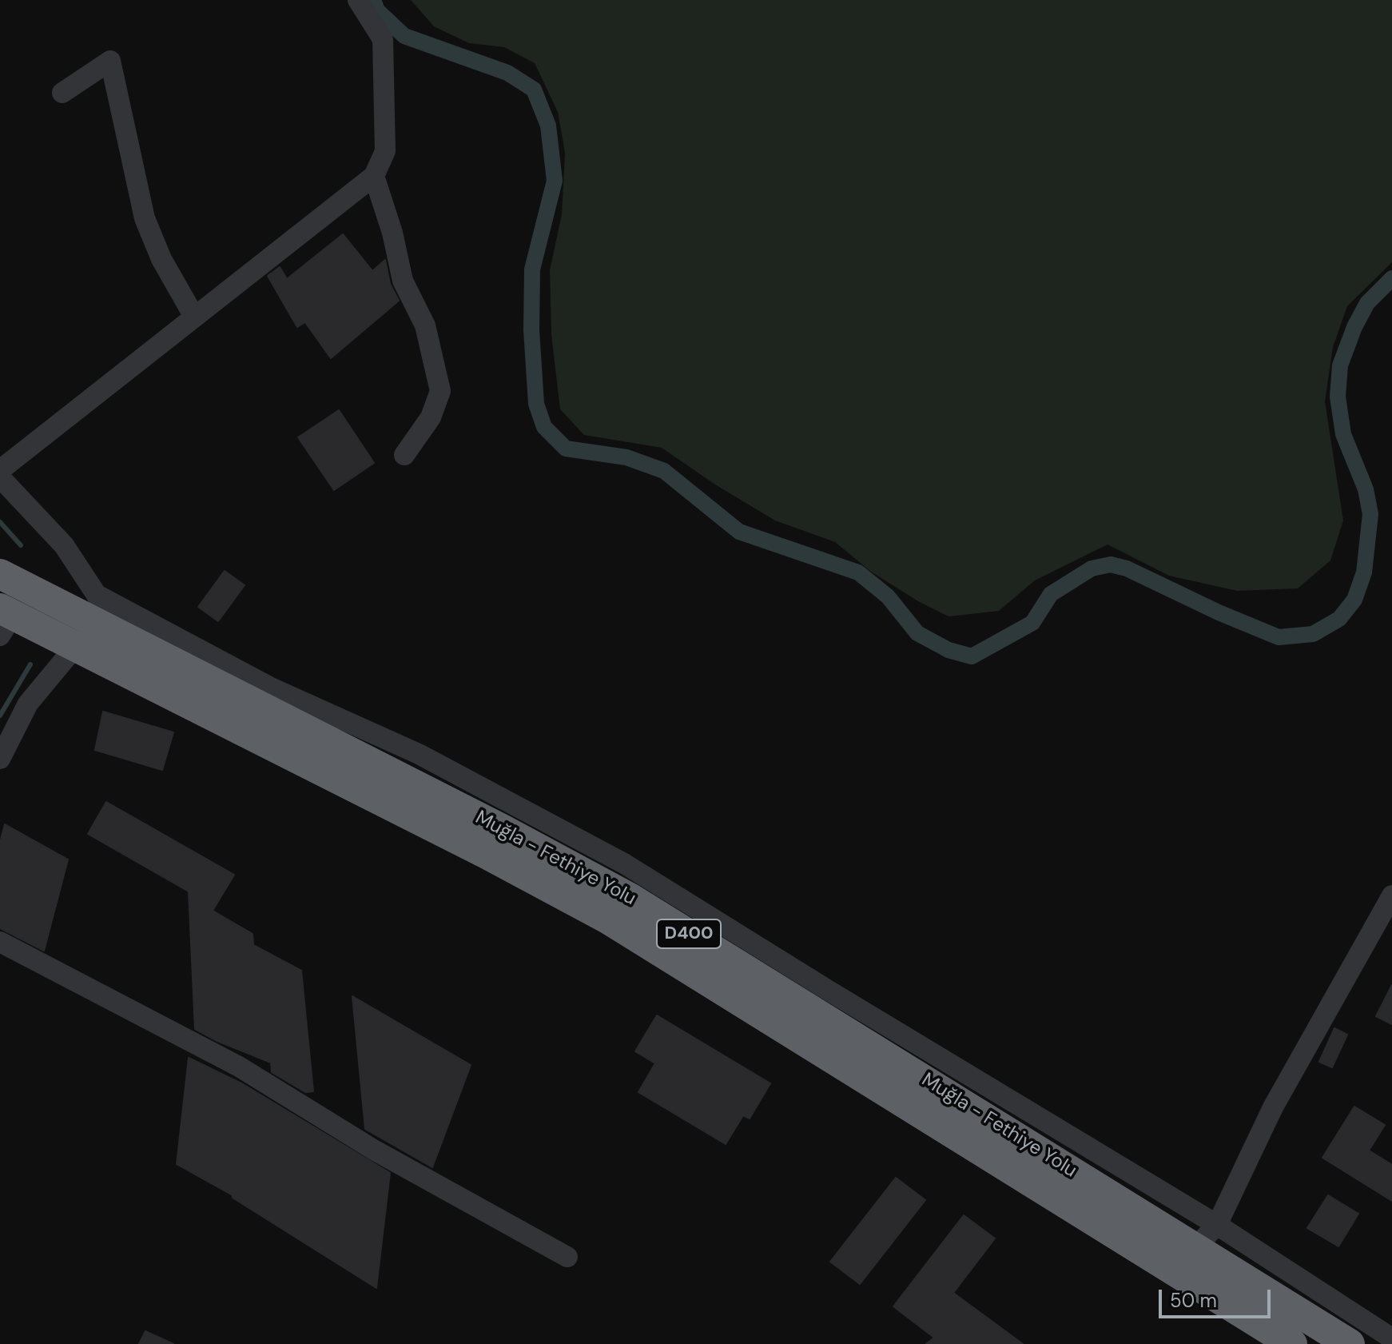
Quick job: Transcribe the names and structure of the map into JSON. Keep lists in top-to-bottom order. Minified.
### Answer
{"streets":{"highway":["Muğla - Fethiye Yolu","D400"]},"scale_bar":"50 m"}
